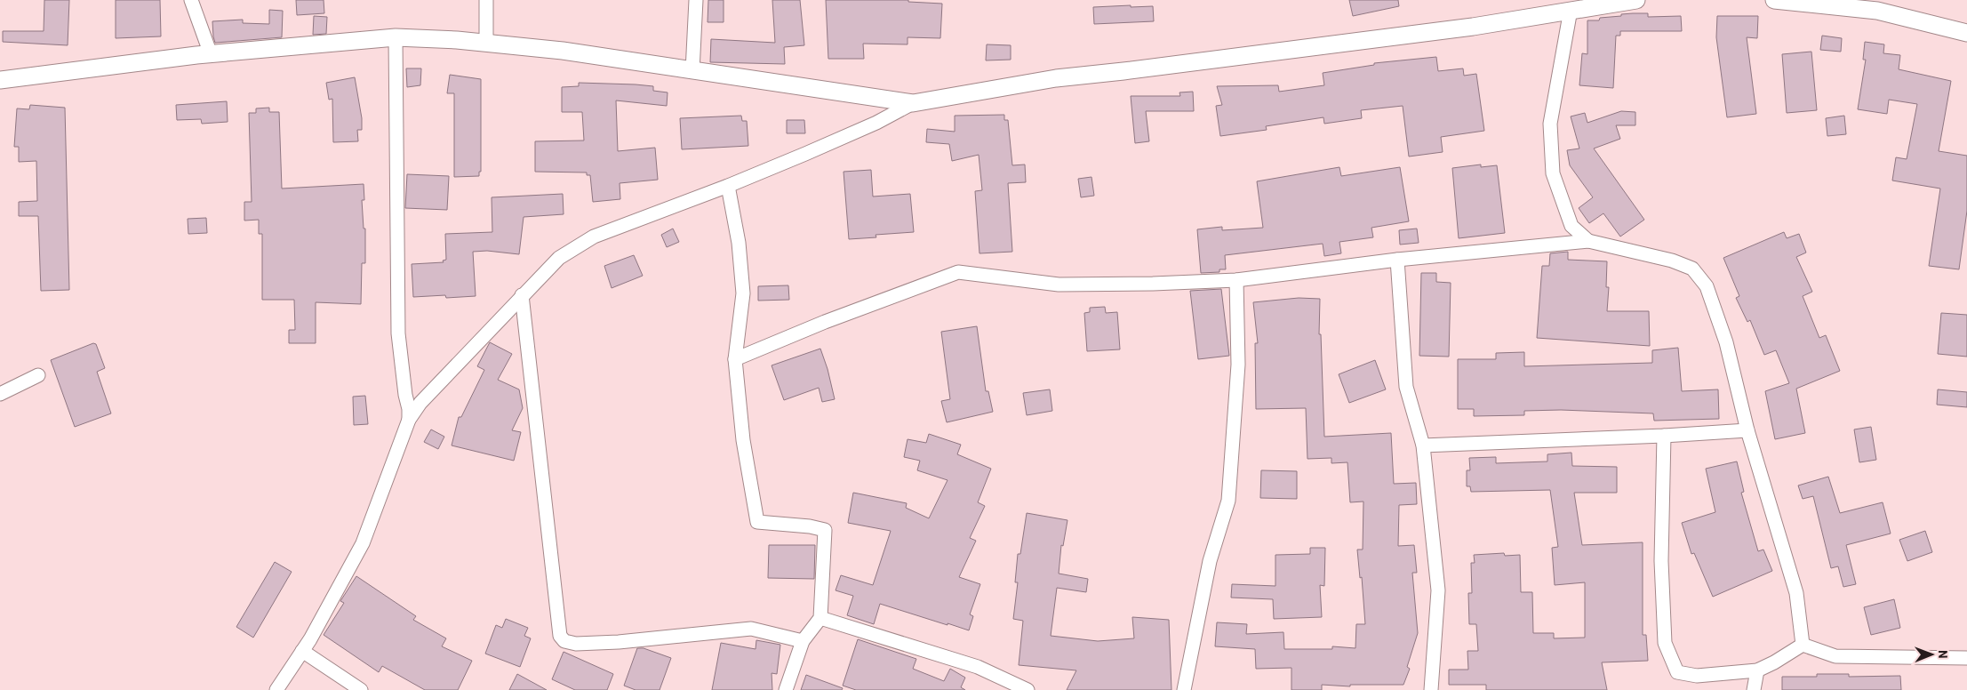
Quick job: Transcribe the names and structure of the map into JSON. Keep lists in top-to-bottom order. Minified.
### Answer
{"north":"right"}
